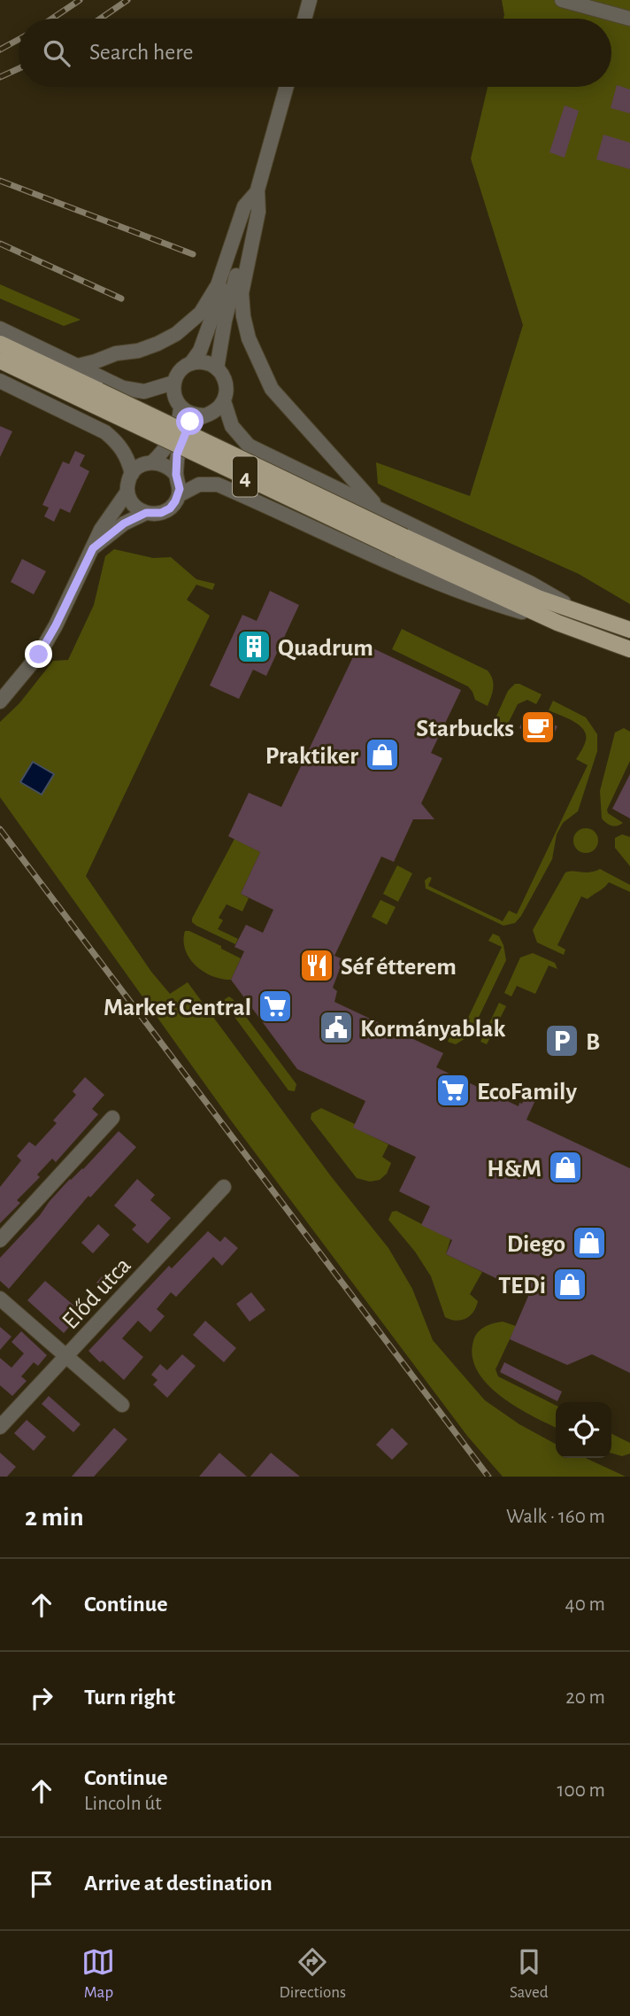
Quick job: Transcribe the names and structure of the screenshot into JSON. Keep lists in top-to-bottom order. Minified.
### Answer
{"streets":{"main road":["4"],"street":["Előd utca"]},"places":{"building":["Quadrum"],"cafe":["Starbucks"],"shop":["Praktiker","H&M","Diego","TEDi"],"restaurant":["Séf étterem"],"supermarket":["Market Central","EcoFamily"],"public building":["Kormányablak"],"parking":["B"]},"page":{"search":"Search here","heading":["2 min","Walk · 160 m"],"list":[["Continue","40 m"],["Turn right","20 m"],["Continue","Lincoln út","100 m"],"Arrive at destination"],"nav":["Map","Directions","Saved"]}}
